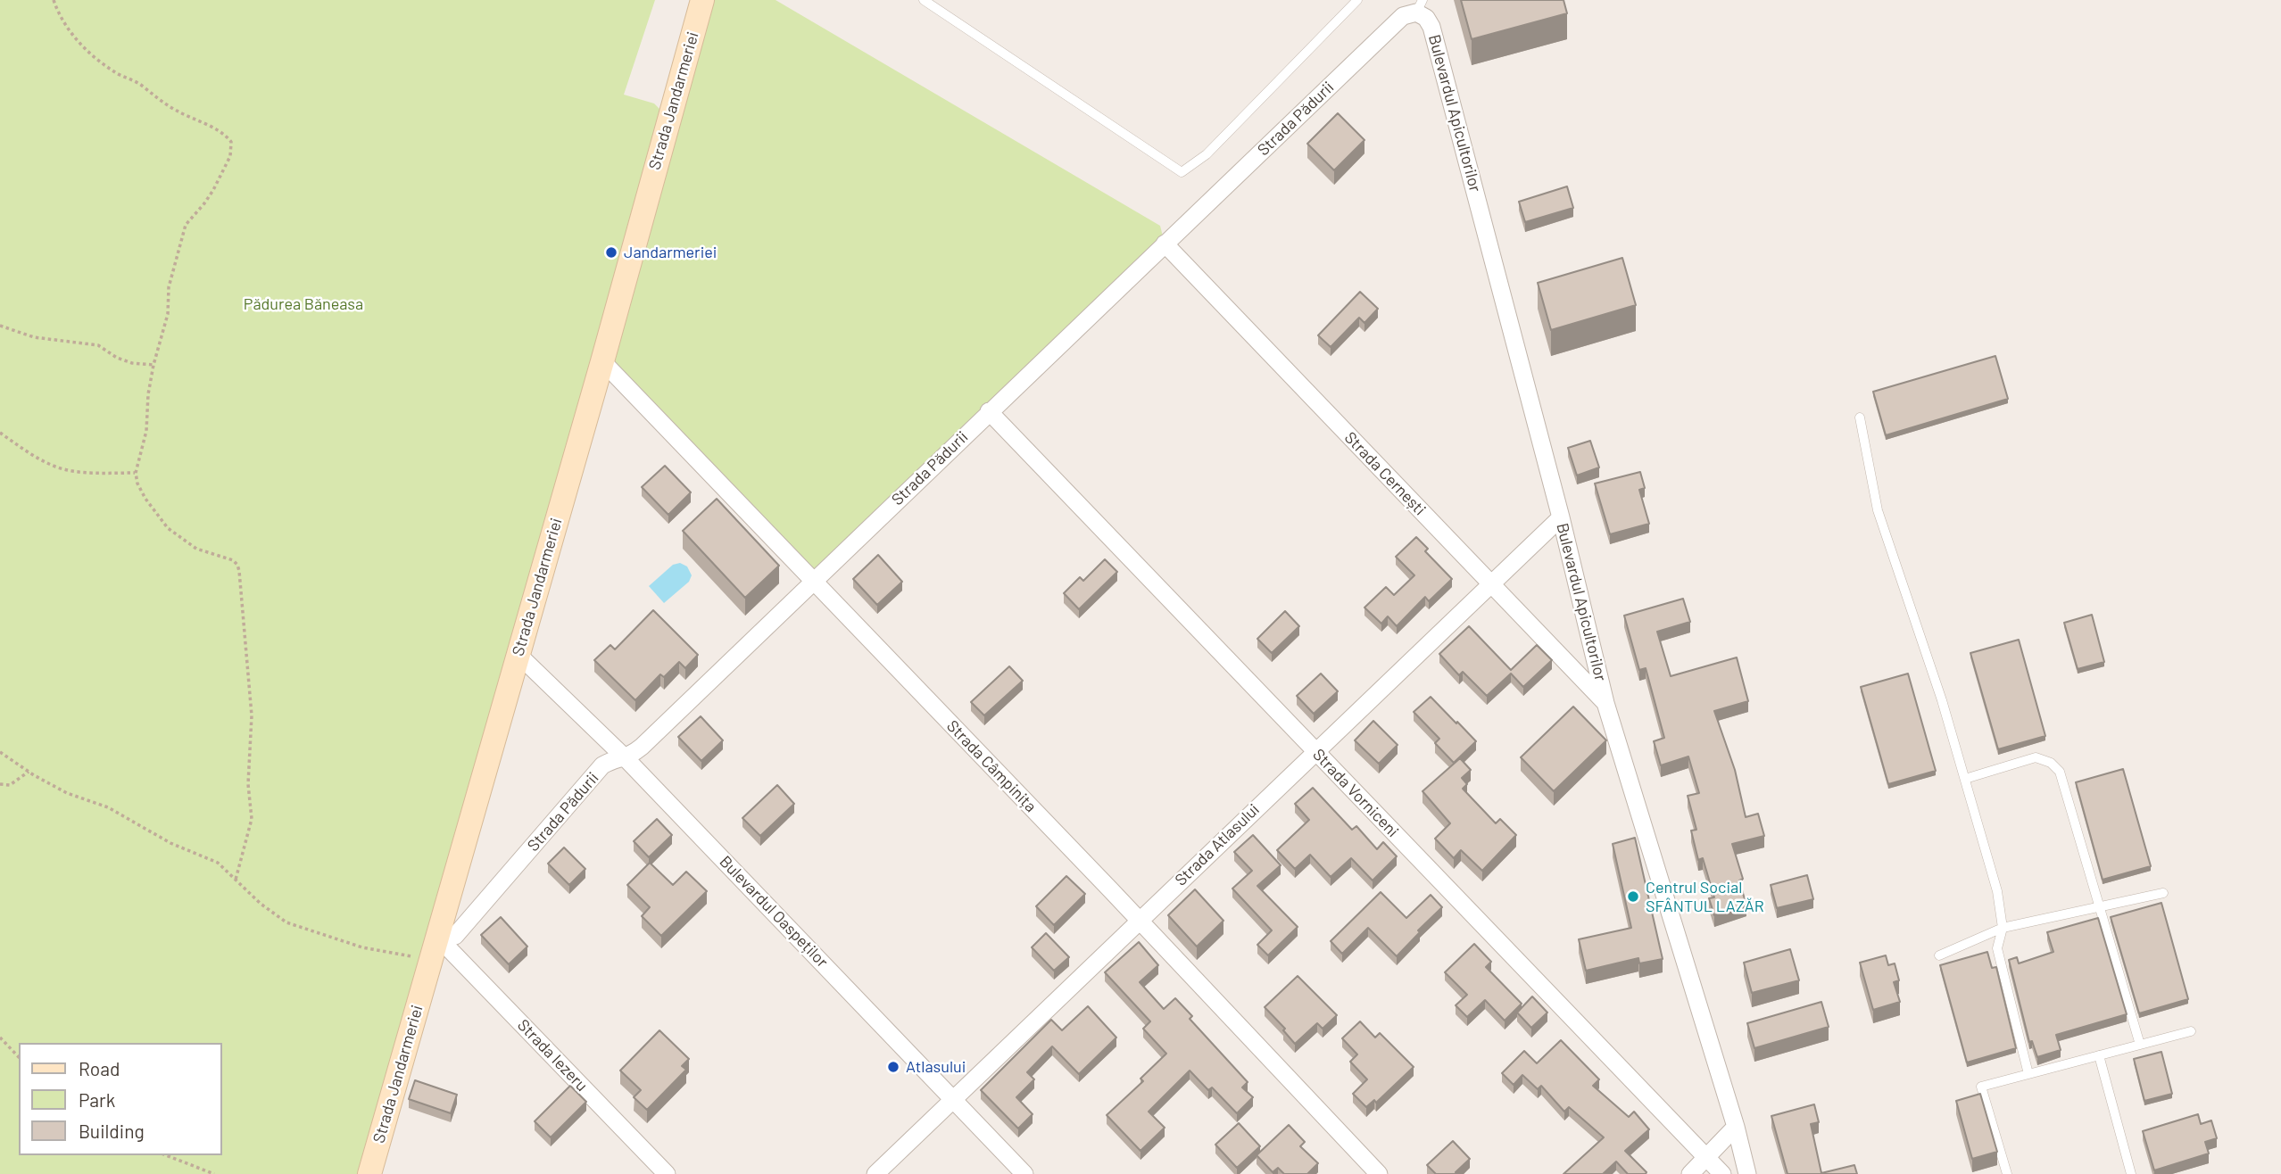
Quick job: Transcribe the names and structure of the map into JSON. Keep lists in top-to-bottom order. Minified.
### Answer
{"streets":{"street":["Strada Jandarmeriei","Bulevardul Apicultorilor","Strada Pădurii","Strada Cernești","Strada Câmpinița","Strada Vorniceni","Strada Atlasului","Bulevardul Oaspeților","Strada Iezeru"]},"crossings":[["Strada Jandarmeriei","Strada Pădurii"],["Strada Jandarmeriei","Strada Câmpinița"],["Strada Jandarmeriei","Bulevardul Oaspeților"],["Strada Jandarmeriei","Strada Iezeru"],["Bulevardul Apicultorilor","Strada Pădurii"],["Bulevardul Apicultorilor","Strada Cernești"],["Bulevardul Apicultorilor","Strada Atlasului"],["Strada Pădurii","Strada Cernești"],["Strada Pădurii","Strada Câmpinița"],["Strada Pădurii","Strada Vorniceni"],["Strada Pădurii","Bulevardul Oaspeților"],["Strada Pădurii","Strada Iezeru"],["Strada Cernești","Strada Atlasului"],["Strada Câmpinița","Strada Atlasului"],["Strada Vorniceni","Strada Atlasului"],["Strada Atlasului","Bulevardul Oaspeților"]],"parks":["Pădurea Băneasa"],"places":["Jandarmeriei","Centrul Social SFÂNTUL LAZĂR","Atlasului"],"legend":["Road","Park","Building"]}
